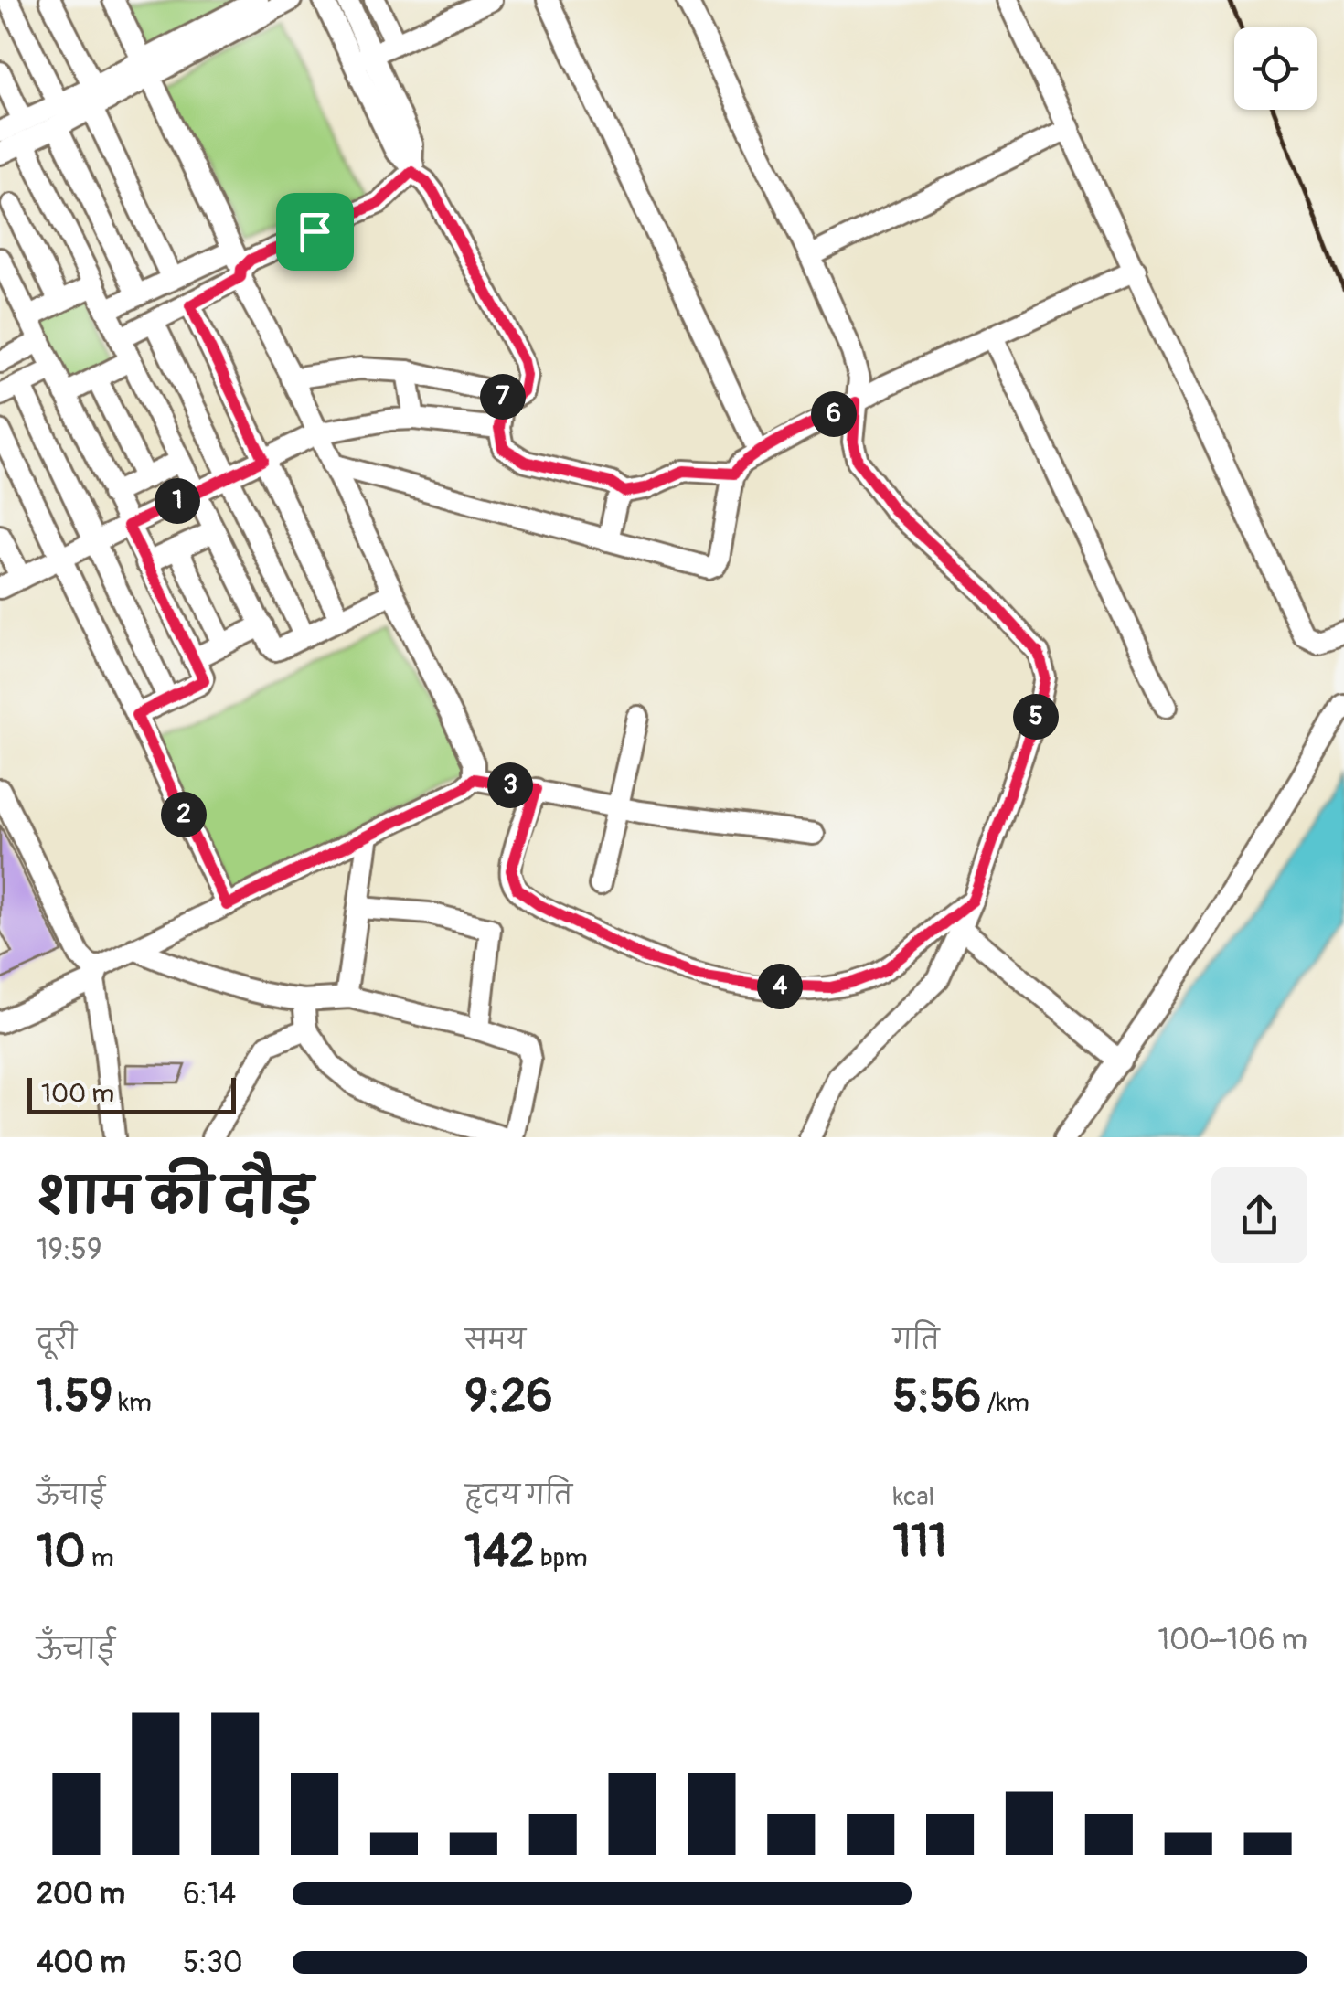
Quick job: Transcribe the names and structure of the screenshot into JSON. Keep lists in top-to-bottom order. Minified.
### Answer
{"scale_bar":"100 m","page":{"pins":["7","6","1","5","3","2","4"],"scale":"100 m","heading":["शाम की दौड़","19:59"],"stats":[["दूरी","1.59 km"],["समय","9:26"],["गति","5:56 /km"],["ऊँचाई","10 m"],["हृदय गति","142 bpm"],["kcal","111"]],"chart":["ऊँचाई","100–106 m"],"list":[{"name":"200 m","note":"6:14"},{"name":"400 m","note":"5:30"}]}}
